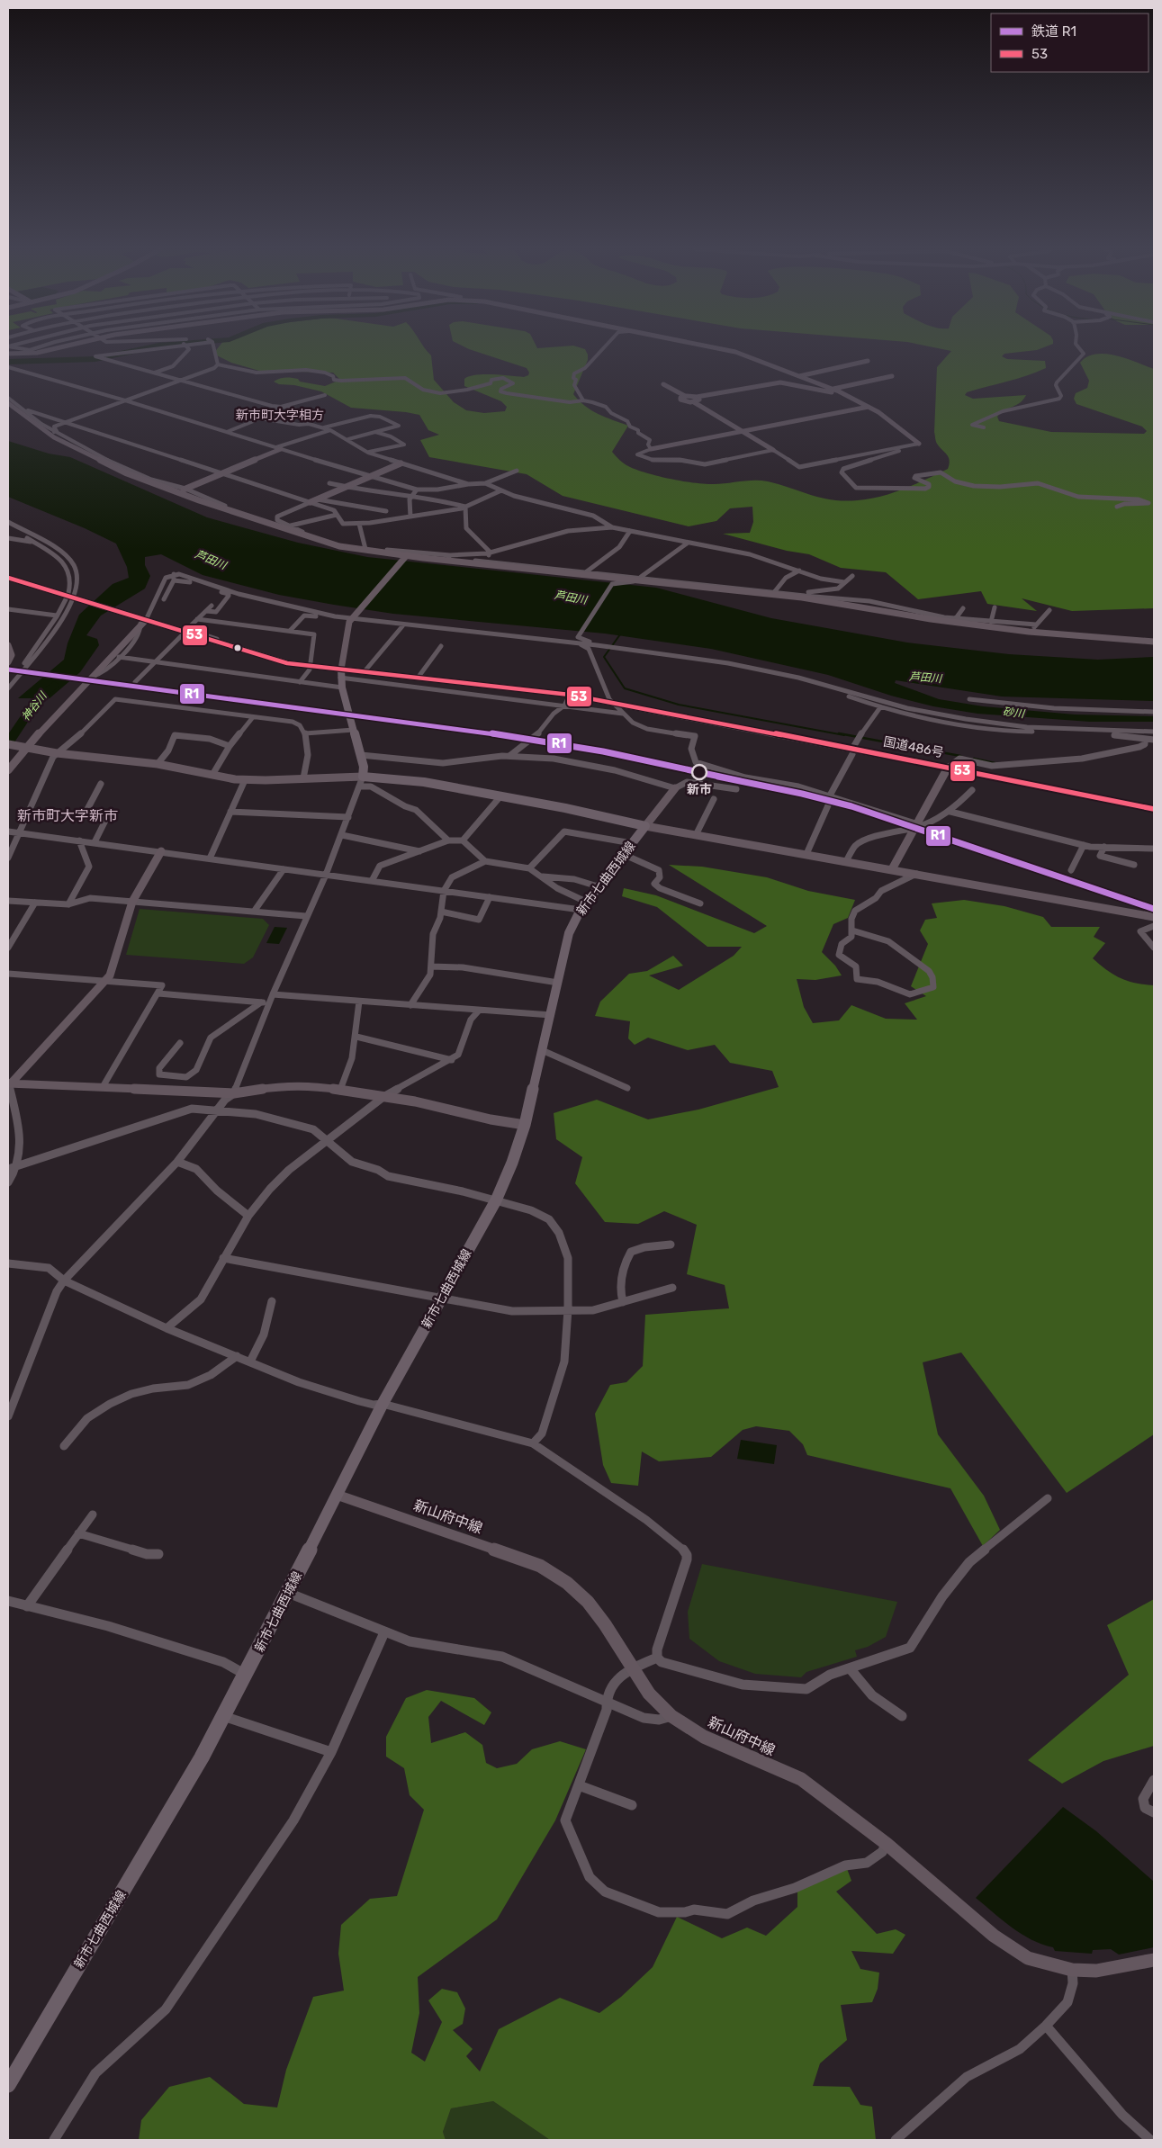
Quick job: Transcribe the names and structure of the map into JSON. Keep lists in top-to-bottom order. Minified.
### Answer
{"streets":{"highway":["国道486号"],"main road":["新市七曲西城線"],"street":["新山府中線"]},"crossings":[["新市七曲西城線","新山府中線"]],"districts":["新市町大字相方","新市町大字新市"],"water":["芦田川","神谷川","砂川"],"places":["新市"],"lines":["transit line 53","rail line R1"],"legend":["鉄道 R1","53"]}
